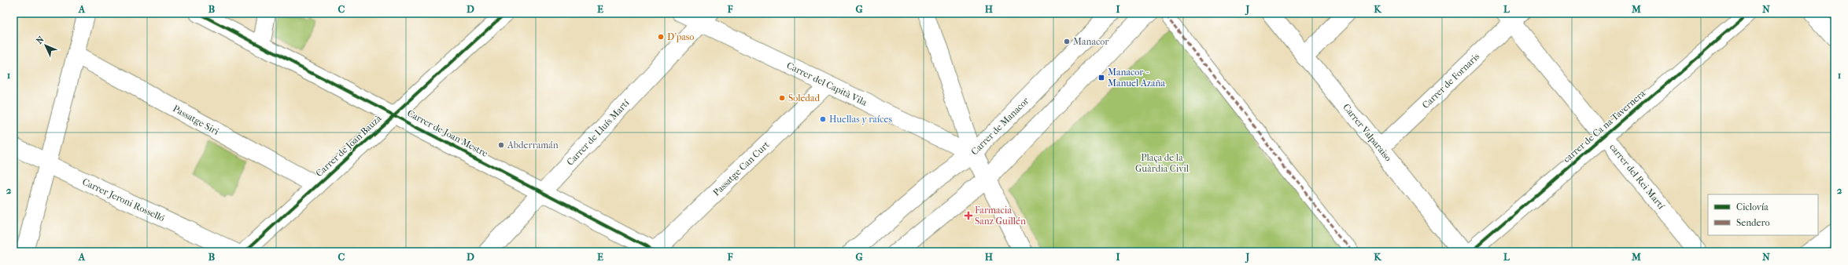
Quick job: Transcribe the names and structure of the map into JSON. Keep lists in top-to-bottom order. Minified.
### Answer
{"streets":{"street":["Carrer de Fornaris","Carrer del Capità Vila","Passatge Siri","Carrer de Manacor","carrer de Ca na Tavernera","Carrer de Lluís Martí","Carrer Valparaiso","Carrer de Joan Mestre","Carrer de Joan Bauzà","Passatge Can Curt","carrer del Rei Martí","Carrer Jeroni Rosselló"]},"crossings":[["Carrer de Fornaris","Carrer Valparaiso"],["Carrer de Fornaris","carrer del Rei Martí"],["Carrer del Capità Vila","Carrer de Manacor"],["Carrer del Capità Vila","Carrer de Lluís Martí"],["Carrer del Capità Vila","Passatge Can Curt"],["Passatge Siri","Carrer de Joan Bauzà"],["carrer de Ca na Tavernera","carrer del Rei Martí"],["Carrer de Lluís Martí","Carrer de Joan Mestre"],["Carrer de Joan Mestre","Carrer de Joan Bauzà"],["Carrer de Joan Mestre","Passatge Can Curt"]],"parks":["Plaça de la Guàrdia Civil"],"places":{"other":["D'paso","Manacor","Soledad","Huellas y raíces","Abderramán"],"transit":["Manacor - Manuel Azaña"],"health":["Farmacia Sanz Guillén"]},"legend":["Ciclovía","Sendero"],"north":"top left","grid":{"columns":["A","B","C","D","E","F","G","H","I","J","K","L","M","N"],"rows":["1","2"]}}
